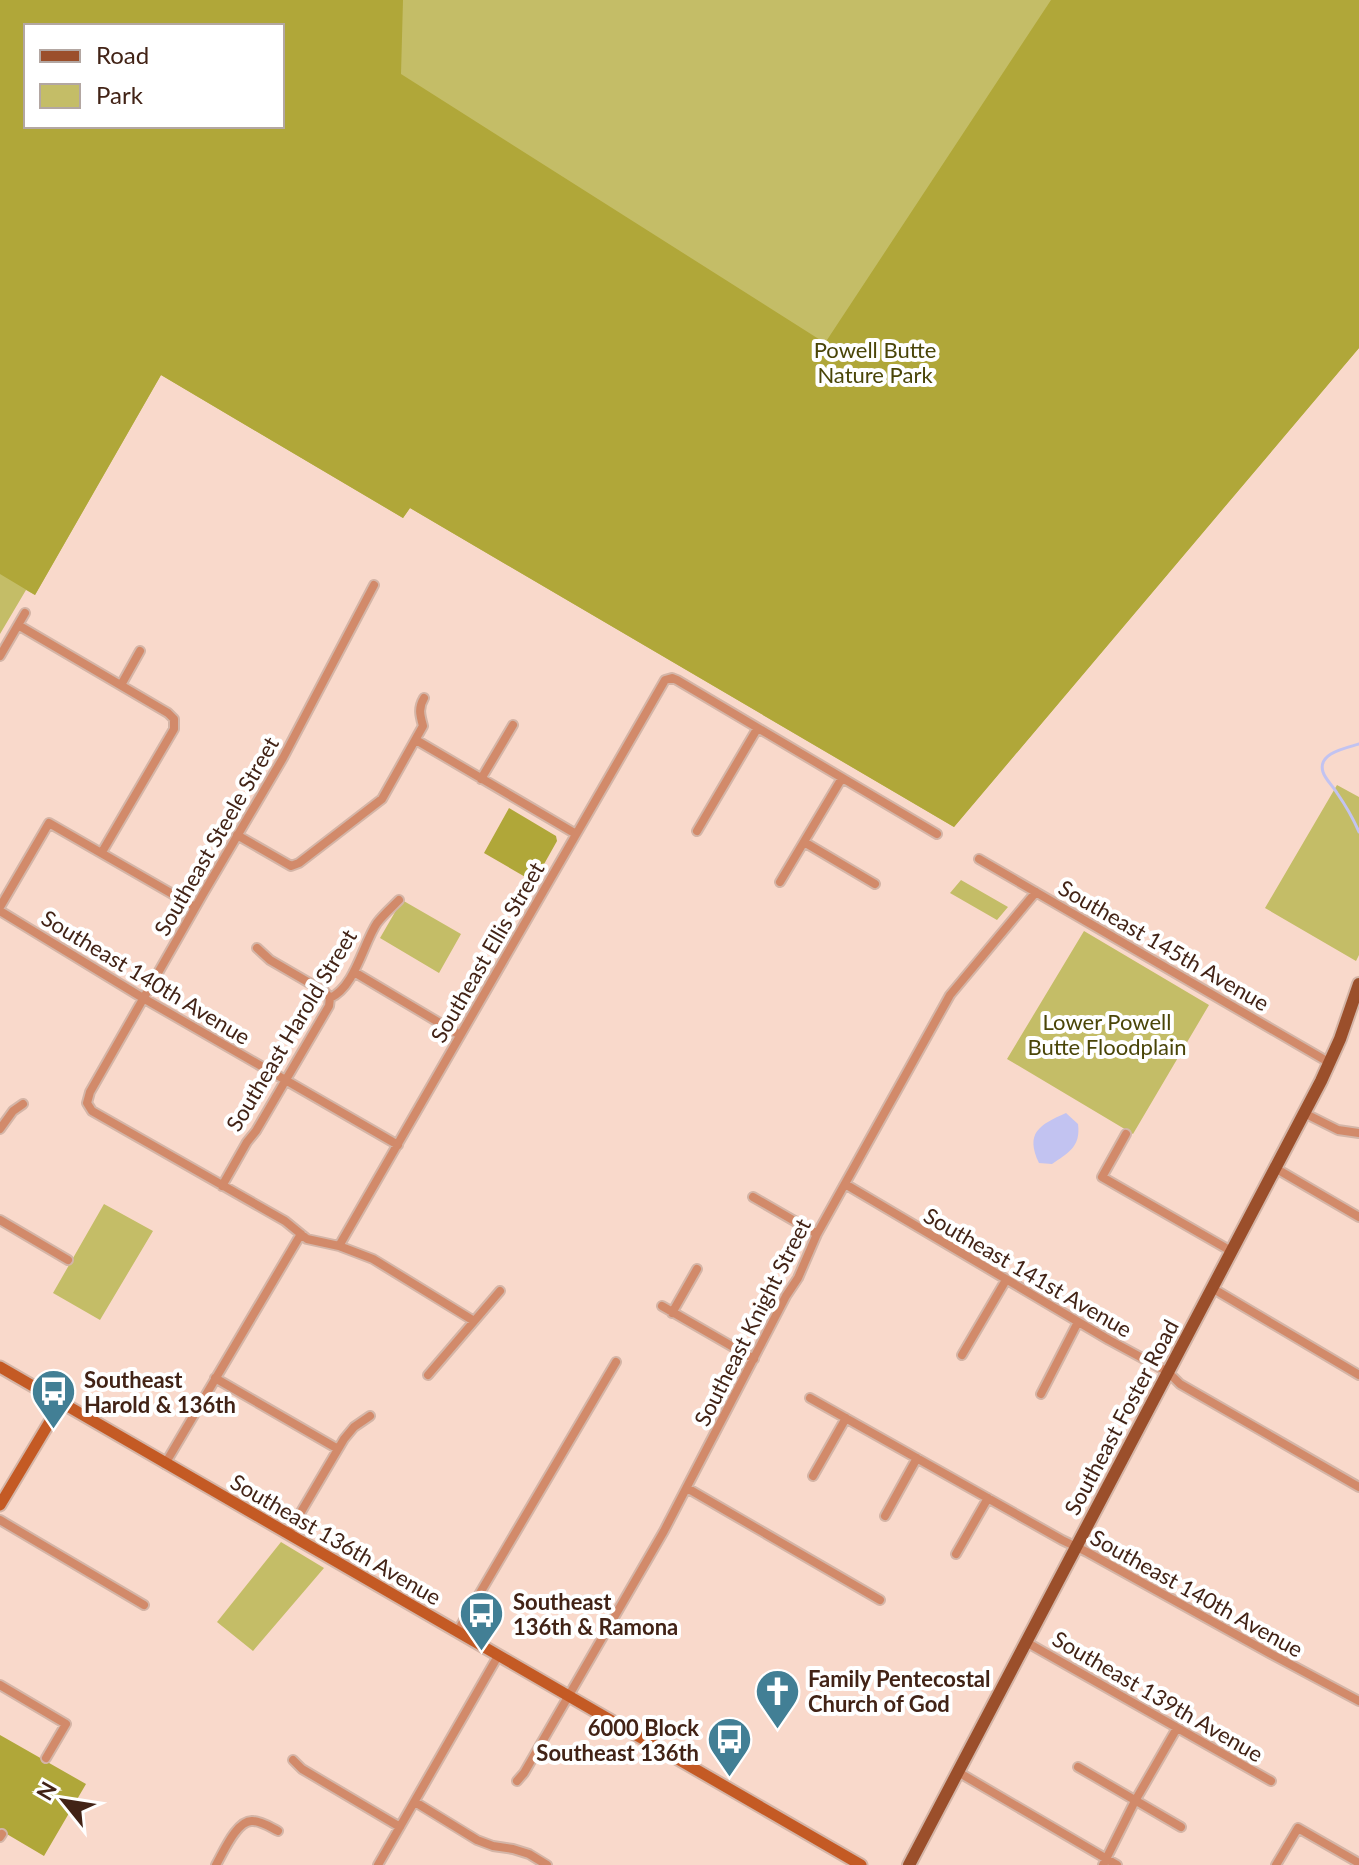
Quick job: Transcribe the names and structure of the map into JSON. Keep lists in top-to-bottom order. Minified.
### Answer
{"streets":{"main road":["Southeast Foster Road"],"street":["Southeast Steele Street","Southeast 145th Avenue","Southeast Ellis Street","Southeast 140th Avenue","Southeast Harold Street","Southeast 141st Avenue","Southeast Knight Street","Southeast 136th Avenue","Southeast 139th Avenue"]},"crossings":[["Southeast Steele Street","Southeast 140th Avenue"],["Southeast Steele Street","Southeast Harold Street"],["Southeast 145th Avenue","Southeast Knight Street"],["Southeast 145th Avenue","Southeast Foster Road"],["Southeast Ellis Street","Southeast 140th Avenue"],["Southeast 140th Avenue","Southeast Harold Street"],["Southeast 140th Avenue","Southeast Foster Road"],["Southeast 141st Avenue","Southeast Knight Street"],["Southeast 141st Avenue","Southeast Foster Road"],["Southeast Knight Street","Southeast 136th Avenue"],["Southeast Foster Road","Southeast 139th Avenue"]],"parks":["Powell Butte Nature Park","Lower Powell Butte Floodplain"],"places":{"bus stop":["Southeast Harold & 136th","Southeast 136th & Ramona","6000 Block Southeast 136th"],"church":["Family Pentecostal Church of God"]},"legend":["Road","Park"],"north":"top left"}
